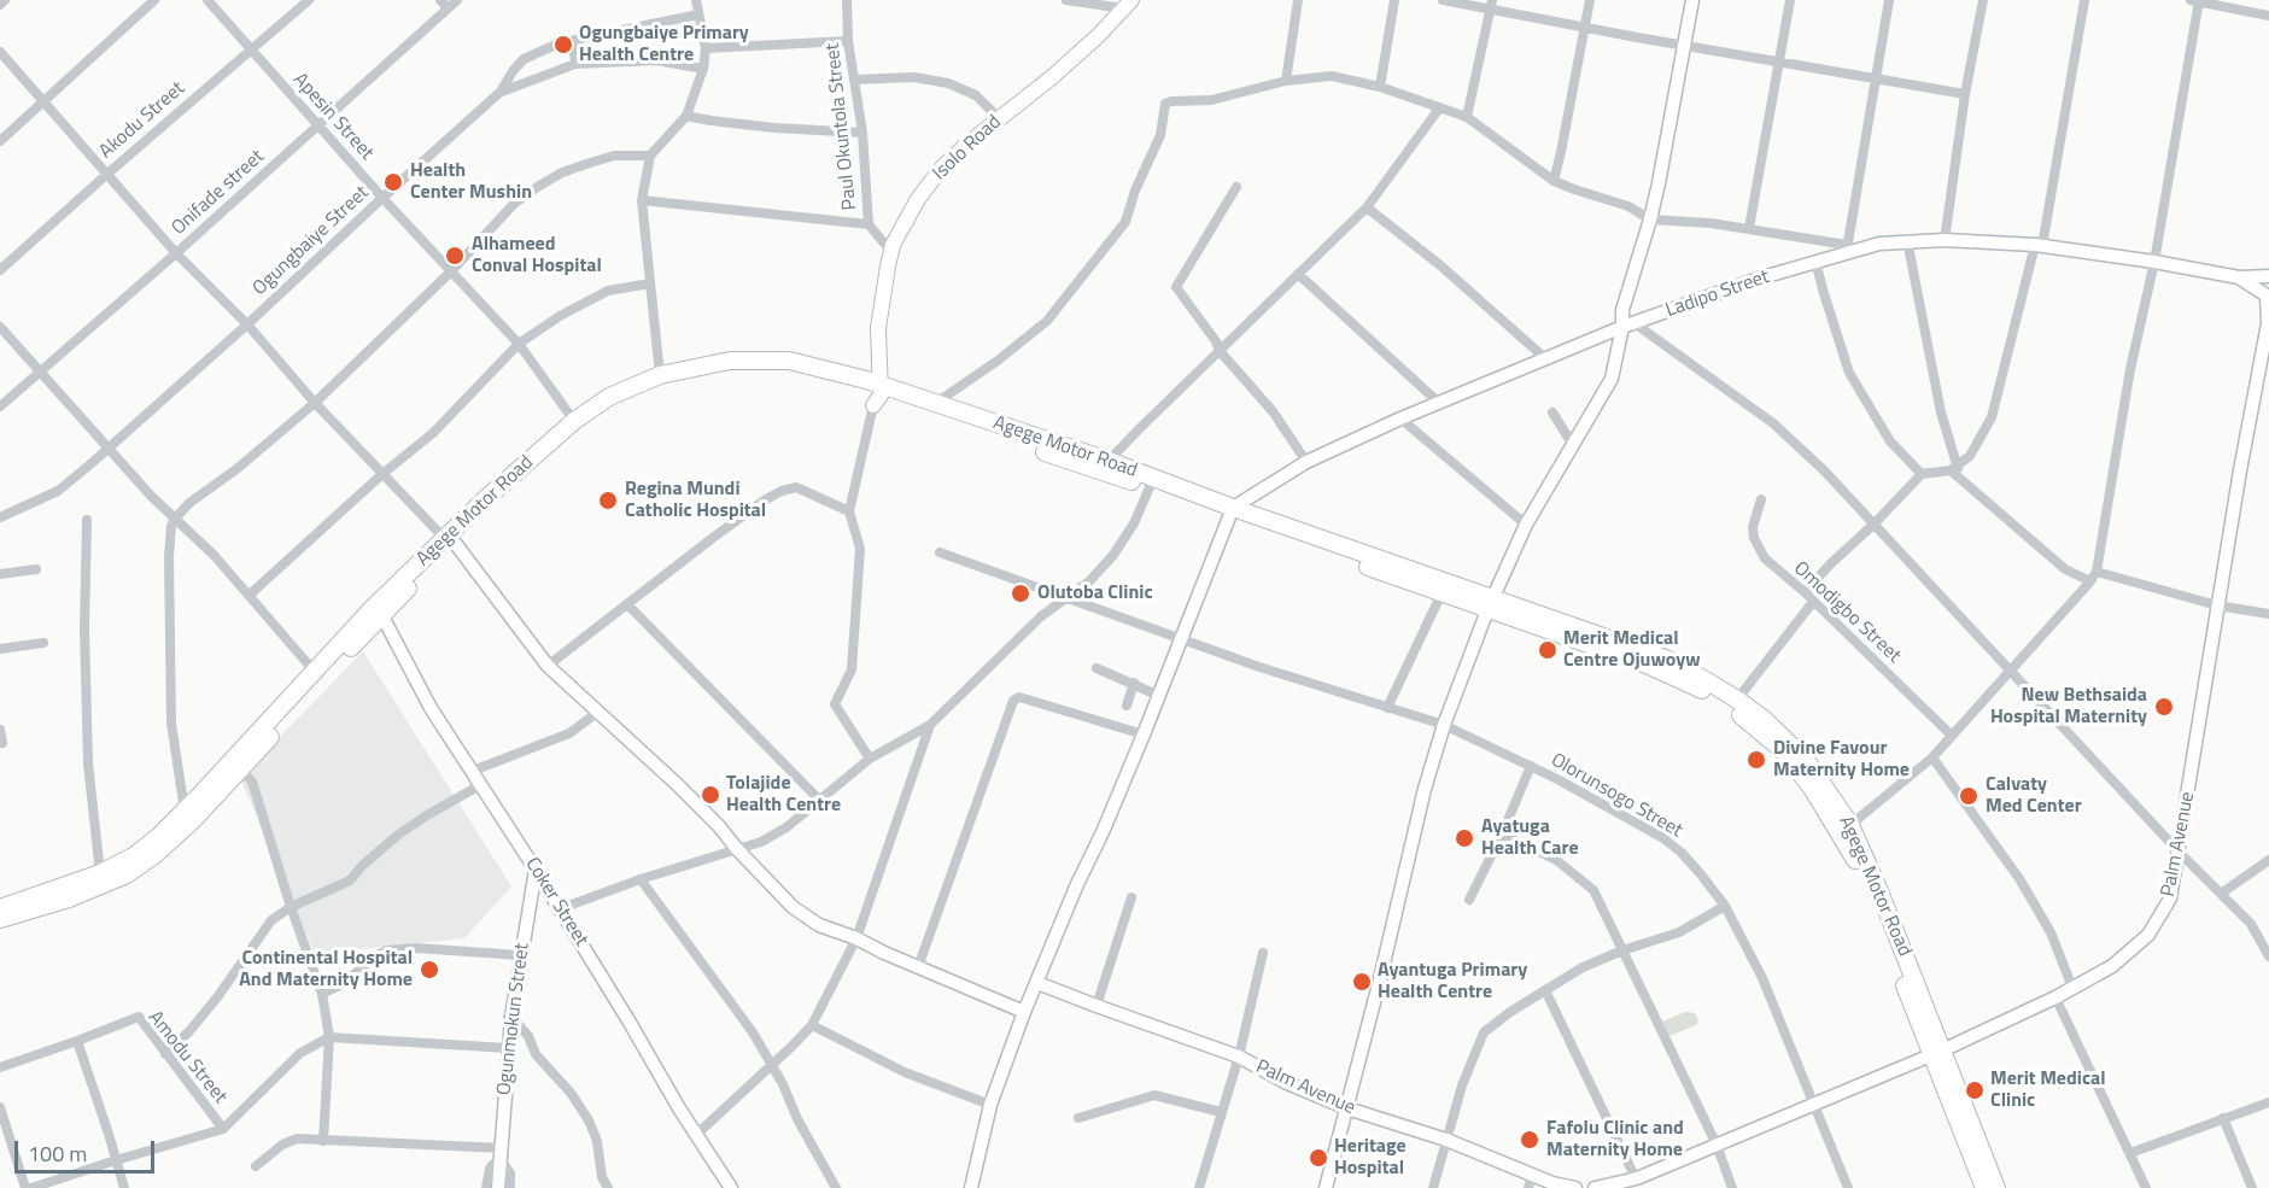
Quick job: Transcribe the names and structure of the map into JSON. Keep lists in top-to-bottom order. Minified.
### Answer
{"streets":{"highway":["Agege Motor Road"],"main road":["Isolo Road"],"street":["Apesin Street","Akodu Street","Paul Okuntola Street","Onifade street","Ogungbaiye Street","Ladipo Street","Omodigbo Street","Olorunsogo Street","Palm Avenue","Coker Street","Ogunmokun Street","Amodu Street"]},"crossings":[["Apesin Street","Akodu Street"],["Apesin Street","Onifade street"],["Apesin Street","Ogungbaiye Street"],["Apesin Street","Agege Motor Road"],["Paul Okuntola Street","Isolo Road"],["Isolo Road","Agege Motor Road"],["Ladipo Street","Agege Motor Road"],["Ladipo Street","Palm Avenue"],["Agege Motor Road","Palm Avenue"],["Agege Motor Road","Coker Street"],["Olorunsogo Street","Palm Avenue"],["Coker Street","Ogunmokun Street"]],"places":["Ogungbaiye Primary Health Centre","Health Center Mushin","Alhameed Conval Hospital","Regina Mundi Catholic Hospital","Olutoba Clinic","Merit Medical Centre Ojuwoyw","New Bethsaida Hospital Maternity","Divine Favour Maternity Home","Tolajide Health Centre","Calvaty Med Center","Ayatuga Health Care","Continental Hospital And Maternity Home","Ayantuga Primary Health Centre","Merit Medical Clinic","Fafolu Clinic and Maternity Home","Heritage Hospital"],"scale_bar":"100 m"}
